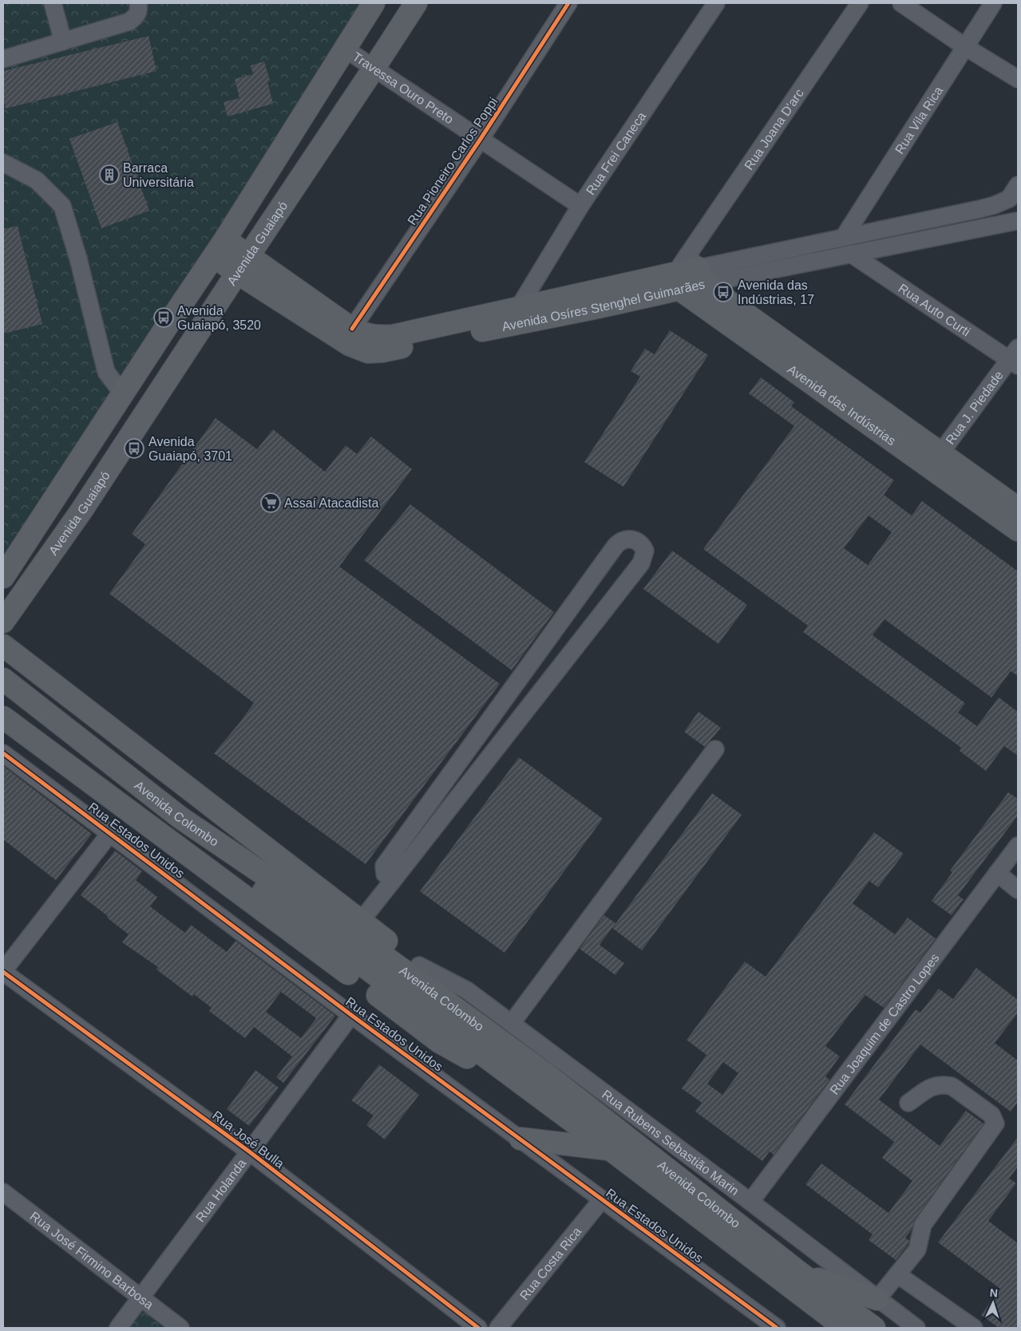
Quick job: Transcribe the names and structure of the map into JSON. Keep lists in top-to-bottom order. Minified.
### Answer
{"streets":{"main road":["Avenida Guaiapó","Avenida Osíres Stenghel Guimarães","Avenida das Indústrias","Avenida Colombo"],"street":["Travessa Ouro Preto","Rua Vila Rica","Rua Joana D'arc","Rua Frei Caneca","Rua Pioneiro Carlos Poppi","Rua Auto Curti","Rua J. Piedade","Rua Estados Unidos","Rua Joaquim de Castro Lopes","Rua José Bulla","Rua Rubens Sebastião Marin","Rua Holanda","Rua José Firmino Barbosa","Rua Costa Rica"]},"crossings":[["Travessa Ouro Preto","Rua Frei Caneca"],["Travessa Ouro Preto","Rua Pioneiro Carlos Poppi"],["Travessa Ouro Preto","Avenida Guaiapó"],["Rua Vila Rica","Avenida Osíres Stenghel Guimarães"],["Rua Joana D'arc","Avenida Osíres Stenghel Guimarães"],["Rua Joana D'arc","Avenida das Indústrias"],["Rua Frei Caneca","Avenida Osíres Stenghel Guimarães"],["Rua Pioneiro Carlos Poppi","Avenida Osíres Stenghel Guimarães"],["Avenida Guaiapó","Avenida Osíres Stenghel Guimarães"],["Avenida Osíres Stenghel Guimarães","Rua Auto Curti"],["Avenida Osíres Stenghel Guimarães","Avenida das Indústrias"],["Rua Auto Curti","Rua J. Piedade"],["Avenida das Indústrias","Rua J. Piedade"],["Rua Estados Unidos","Rua Holanda"],["Rua Estados Unidos","Rua Costa Rica"],["Rua Joaquim de Castro Lopes","Rua Rubens Sebastião Marin"],["Rua José Bulla","Rua Holanda"],["Rua Holanda","Rua José Firmino Barbosa"]],"places":{"building":["Barraca Universitária"],"bus stop":["Avenida das Indústrias, 17","Avenida Guaiapó, 3520","Avenida Guaiapó, 3701"],"supermarket":["Assaí Atacadista"]},"north":"top"}
